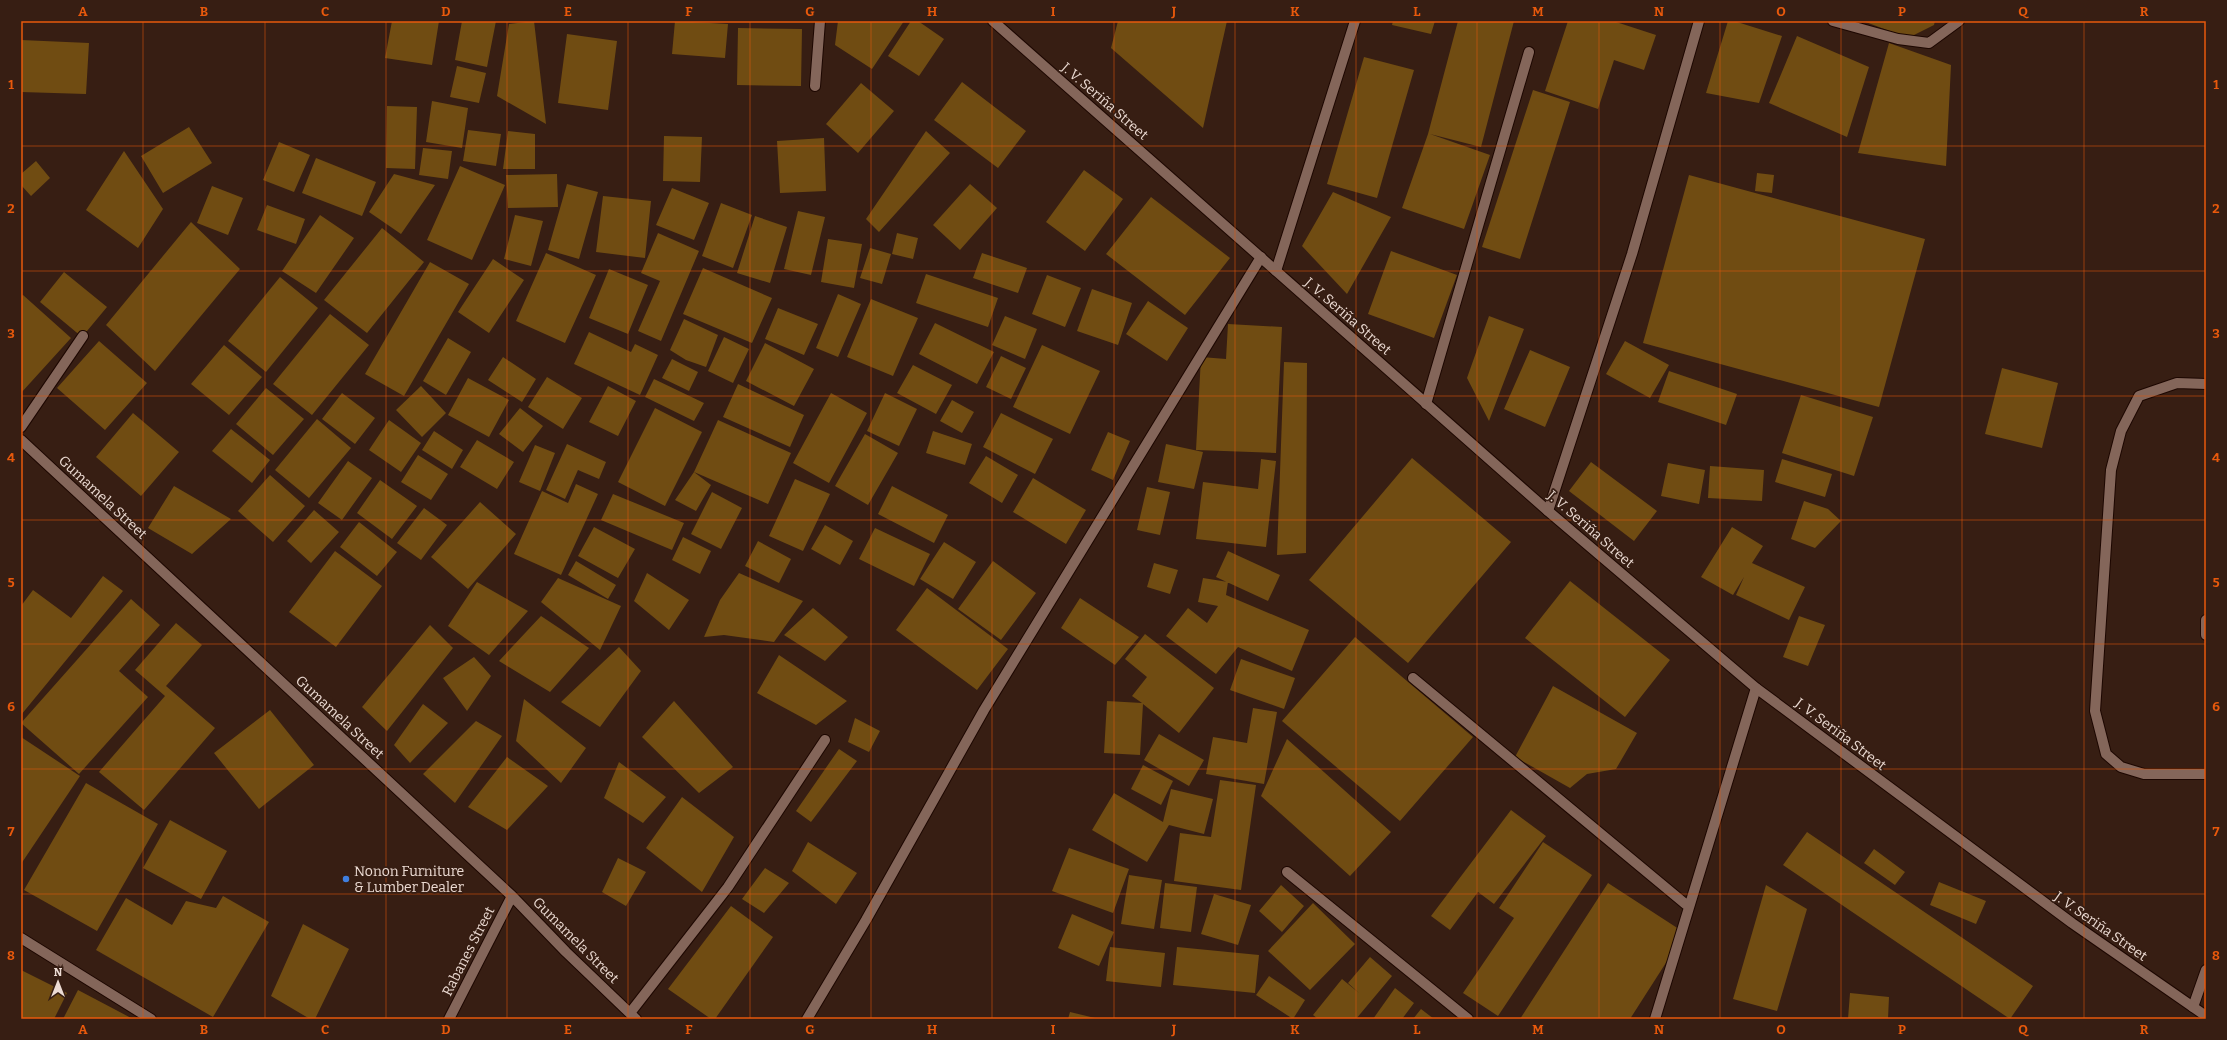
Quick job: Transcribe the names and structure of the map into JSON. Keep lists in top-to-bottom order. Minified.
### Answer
{"streets":{"street":["J. V. Seriña Street","Gumamela Street","Rabanes Street"]},"crossings":[["Gumamela Street","Rabanes Street"]],"places":["Nonon Furniture & Lumber Dealer"],"north":"top","grid":{"columns":["A","B","C","D","E","F","G","H","I","J","K","L","M","N","O","P","Q","R"],"rows":["1","2","3","4","5","6","7","8"]}}
